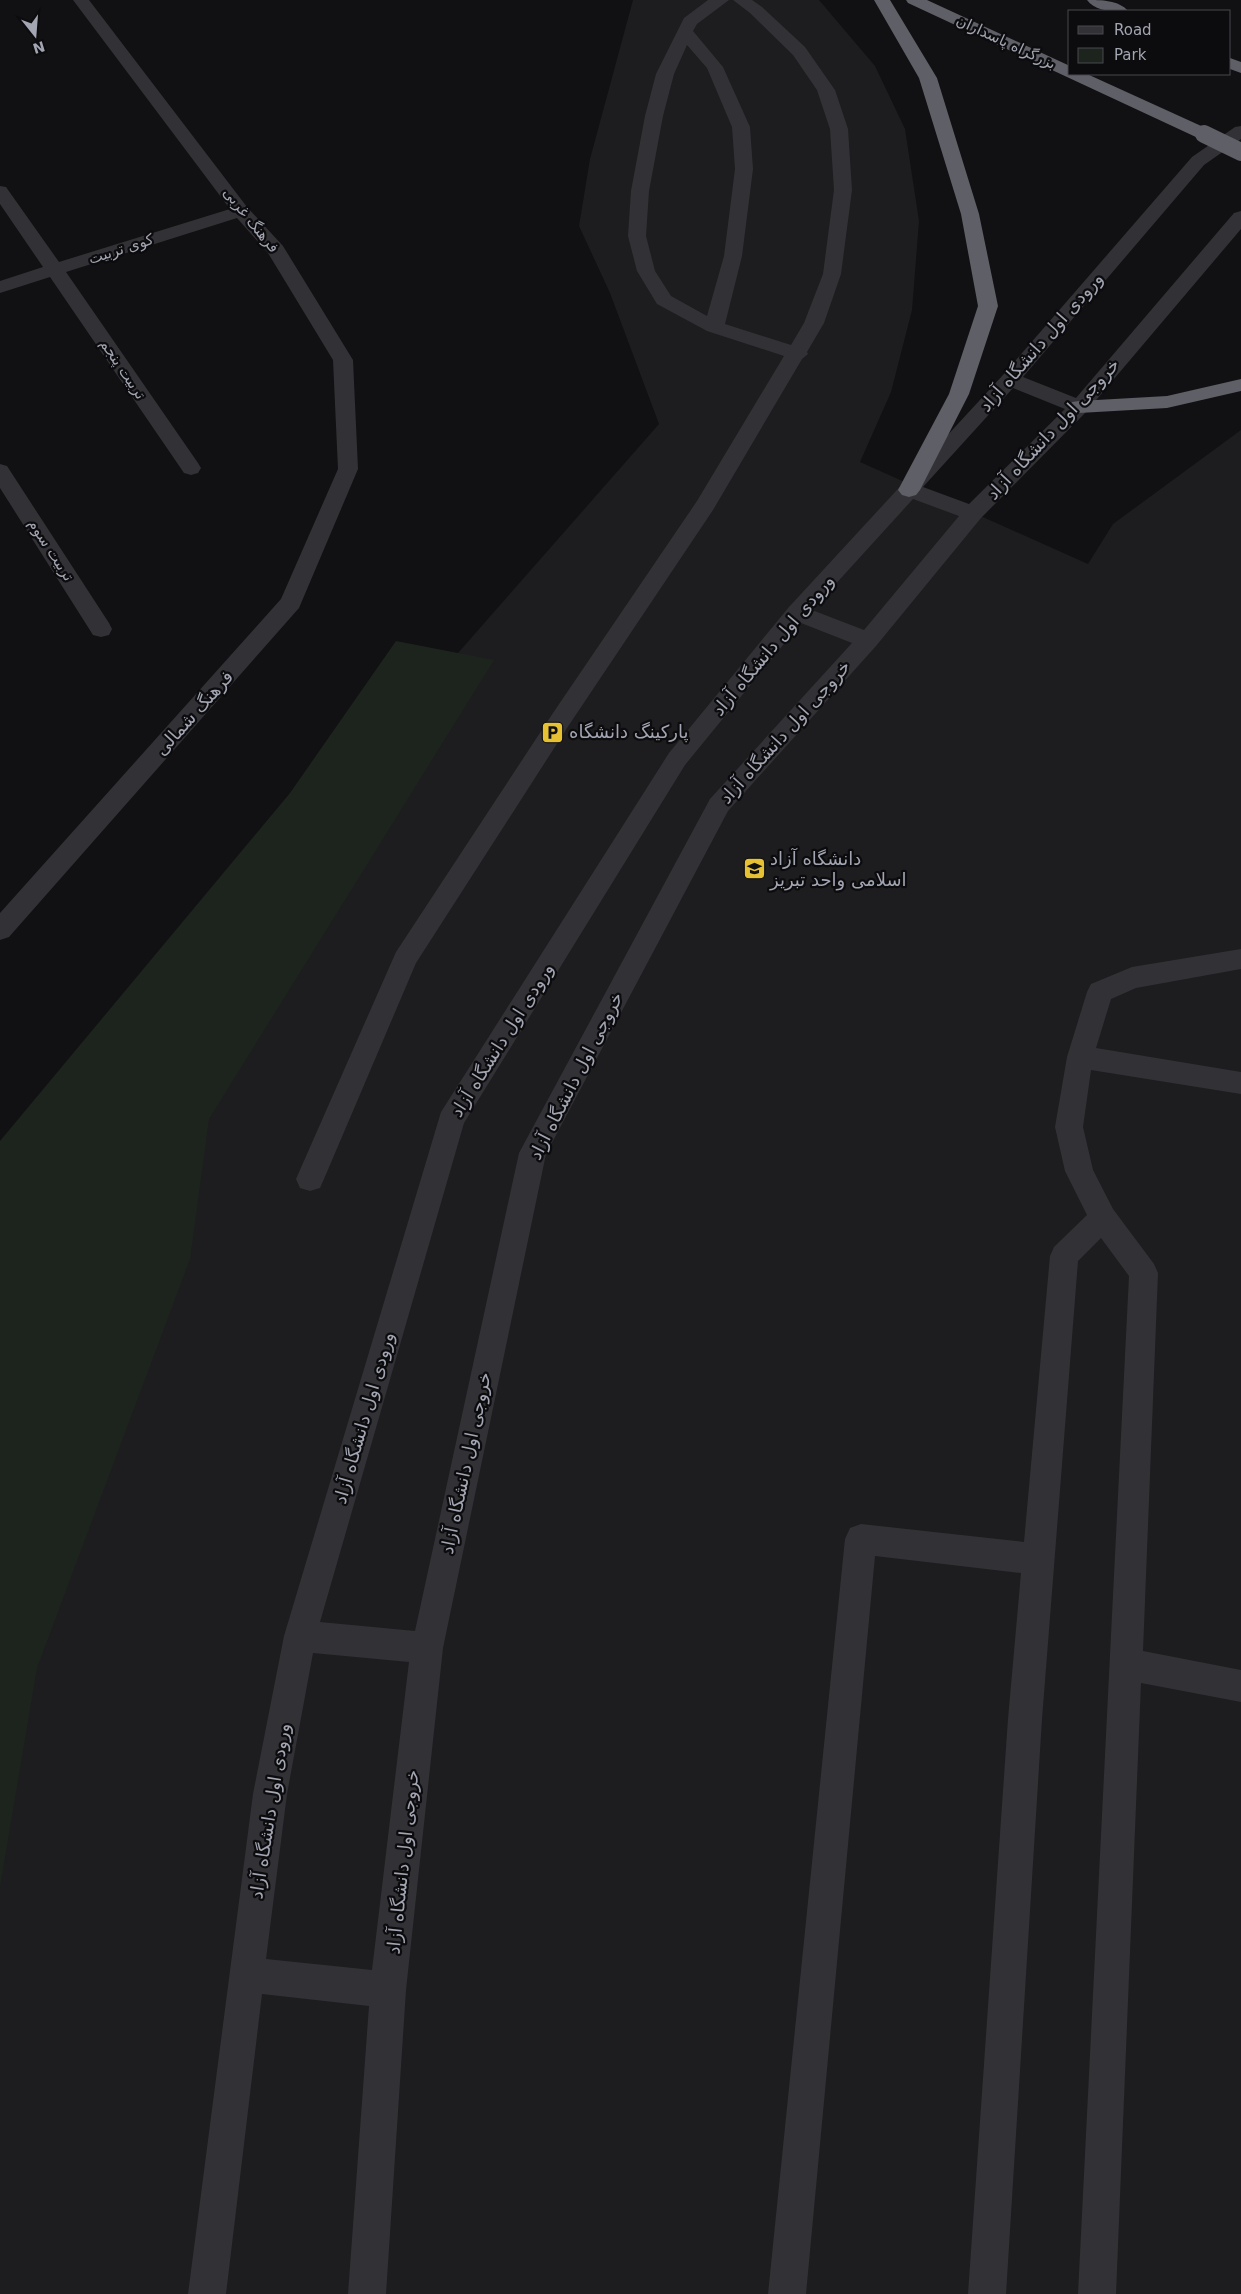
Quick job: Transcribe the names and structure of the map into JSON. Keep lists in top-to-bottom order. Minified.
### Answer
{"streets":{"highway":["بزرگراه پاسداران"],"street":["فرهنگ غربی","کوی تربیت","ورودی اول دانشگاه آزاد","تربیت پنجم","خروجی اول دانشگاه آزاد","تربیت سوم","فرهنگ شمالی"]},"crossings":[["فرهنگ غربی","کوی تربیت"],["فرهنگ غربی","فرهنگ شمالی"],["کوی تربیت","تربیت پنجم"]],"places":{"parking":["پارکینگ دانشگاه"],"school or university":["دانشگاه آزاد اسلامی واحد تبریز"]},"legend":["Road","Park"],"north":"bottom"}
